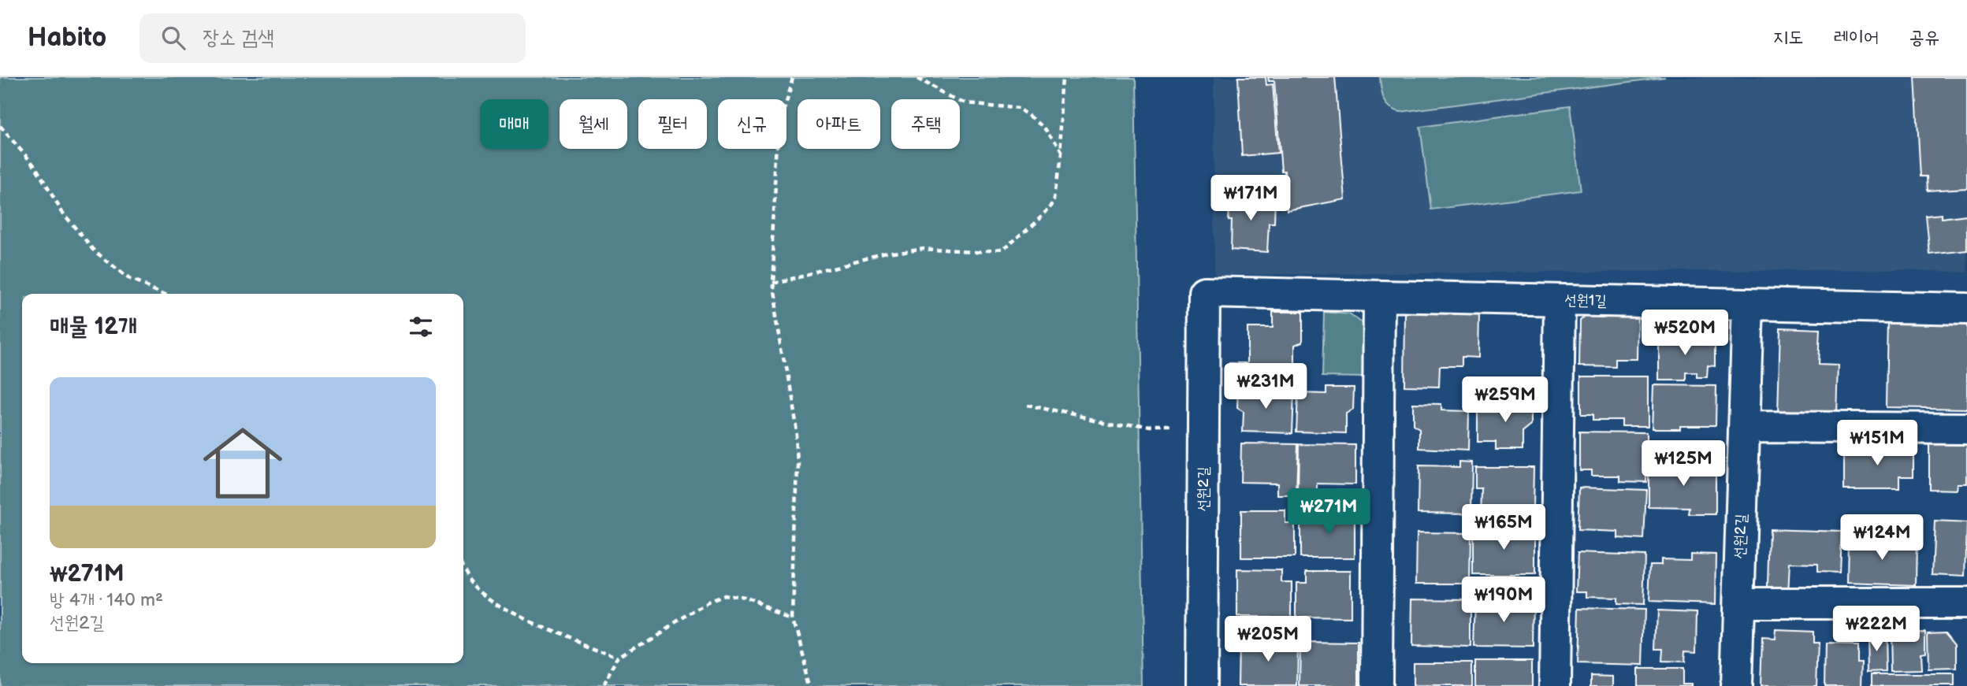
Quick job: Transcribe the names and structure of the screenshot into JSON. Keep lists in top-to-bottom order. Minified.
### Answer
{"streets":{"street":["선원1길","선원2길"]},"crossings":[["선원1길","선원2길"]],"page":{"header":"Habito","search":"장소 검색","nav":["지도","레이어","공유"],"chip":["매매","월세","필터","신규","아파트","주택"],"price":["₩171M","₩520M","₩231M","₩259M","₩151M","₩125M","₩271M","₩165M","₩124M","₩190M","₩222M","₩205M"],"heading":"매물 12개","list":[{"name":"₩271M","note":"방 4개 · 140 m² · 선원2길"}]}}
